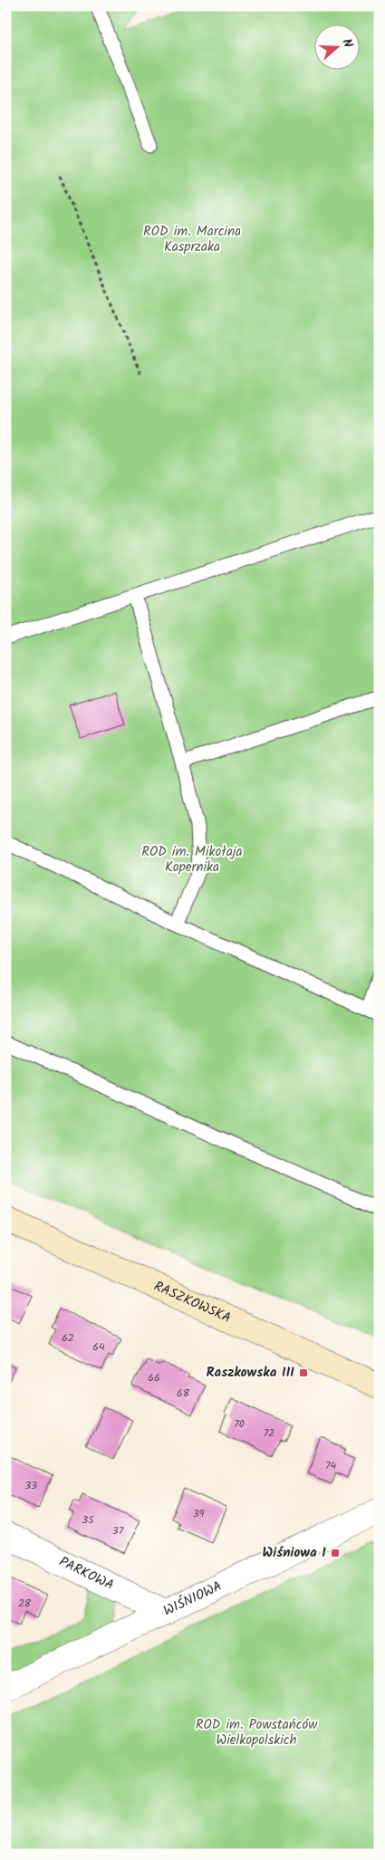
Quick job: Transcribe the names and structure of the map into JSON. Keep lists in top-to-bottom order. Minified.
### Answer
{"streets":{"street":["RASZKOWSKA","PARKOWA","WIŚNIOWA"]},"crossings":[["PARKOWA","WIŚNIOWA"]],"parks":["ROD im. Marcina Kasprzaka","ROD im. Mikołaja Kopernika","ROD im. Powstańców Wielkopolskich"],"places":{"transit":["Raszkowska III","Wiśniowa I"]},"house_numbers":["62","64","66","68","70","72","74","33","39","35","37","28"],"north":"right"}
